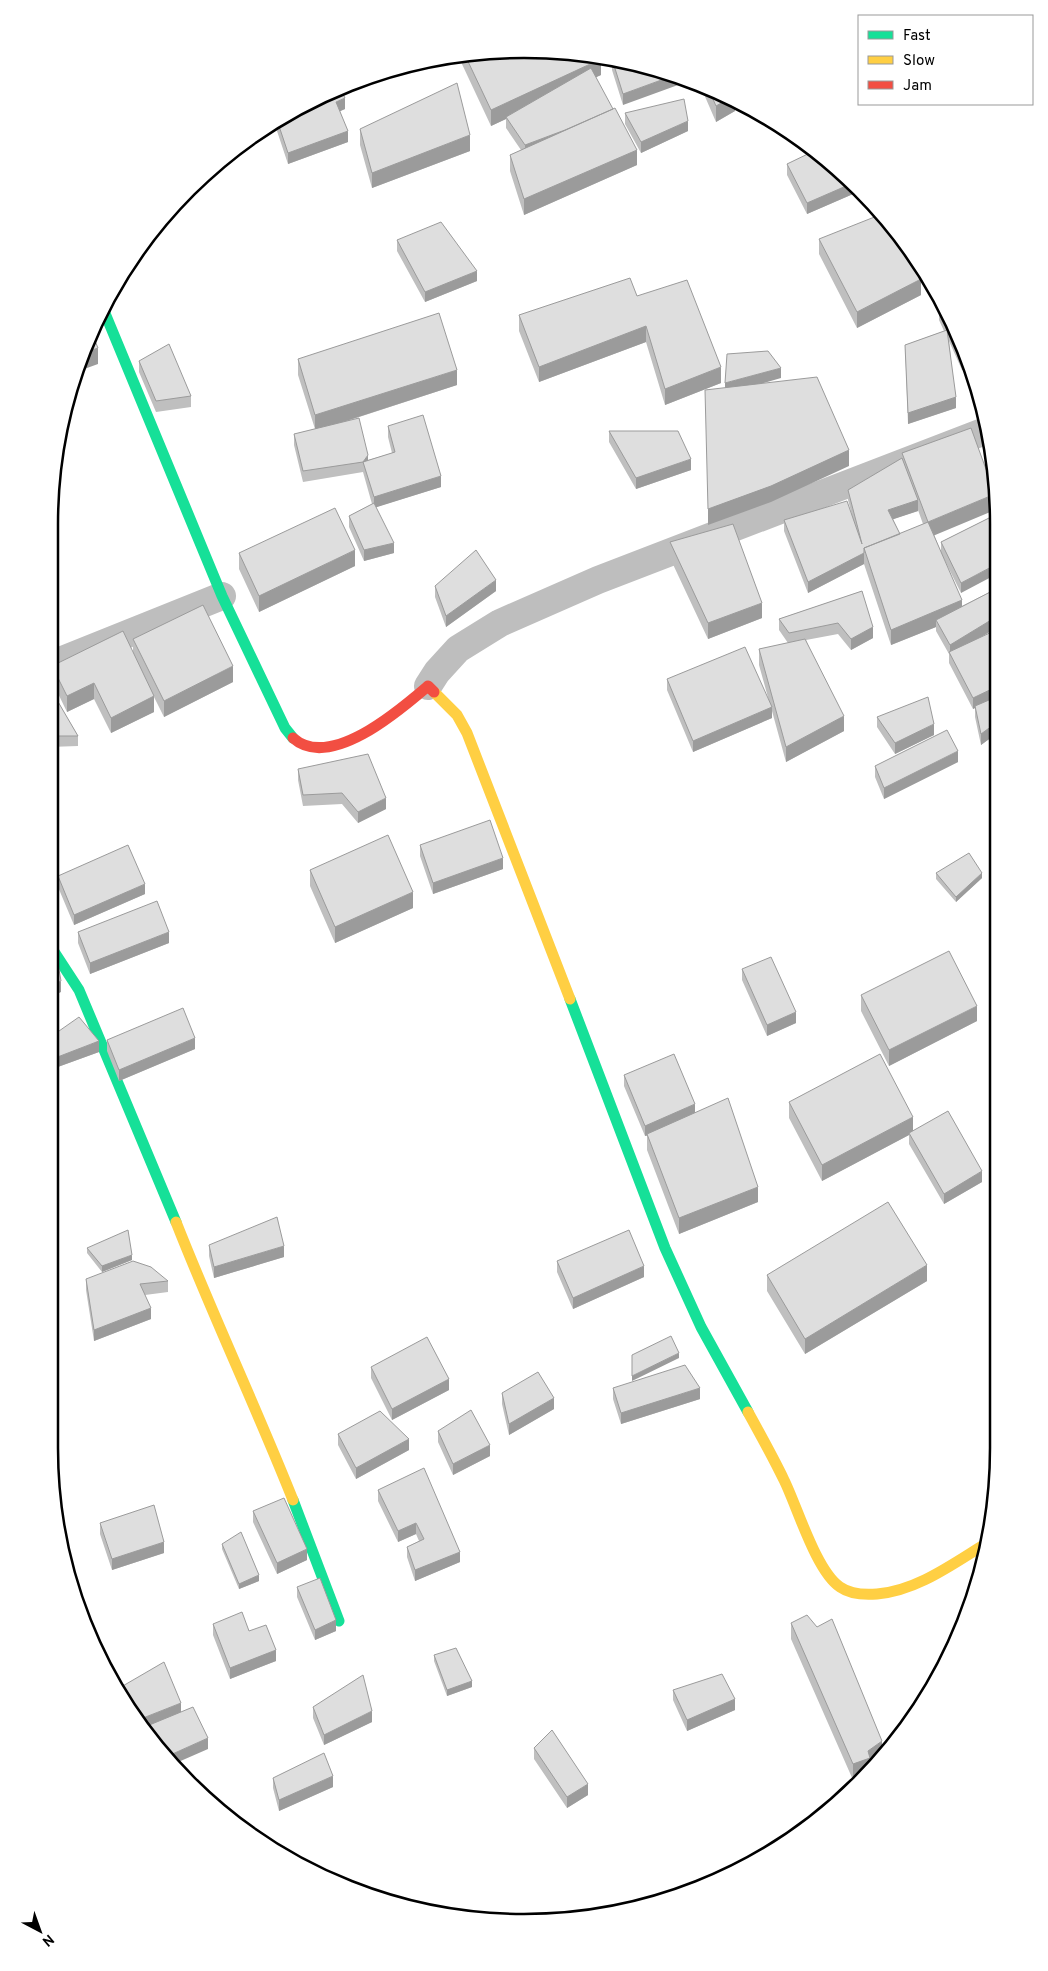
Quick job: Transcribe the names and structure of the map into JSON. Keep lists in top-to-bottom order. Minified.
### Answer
{"legend":["Fast","Slow","Jam"],"north":"bottom right"}
